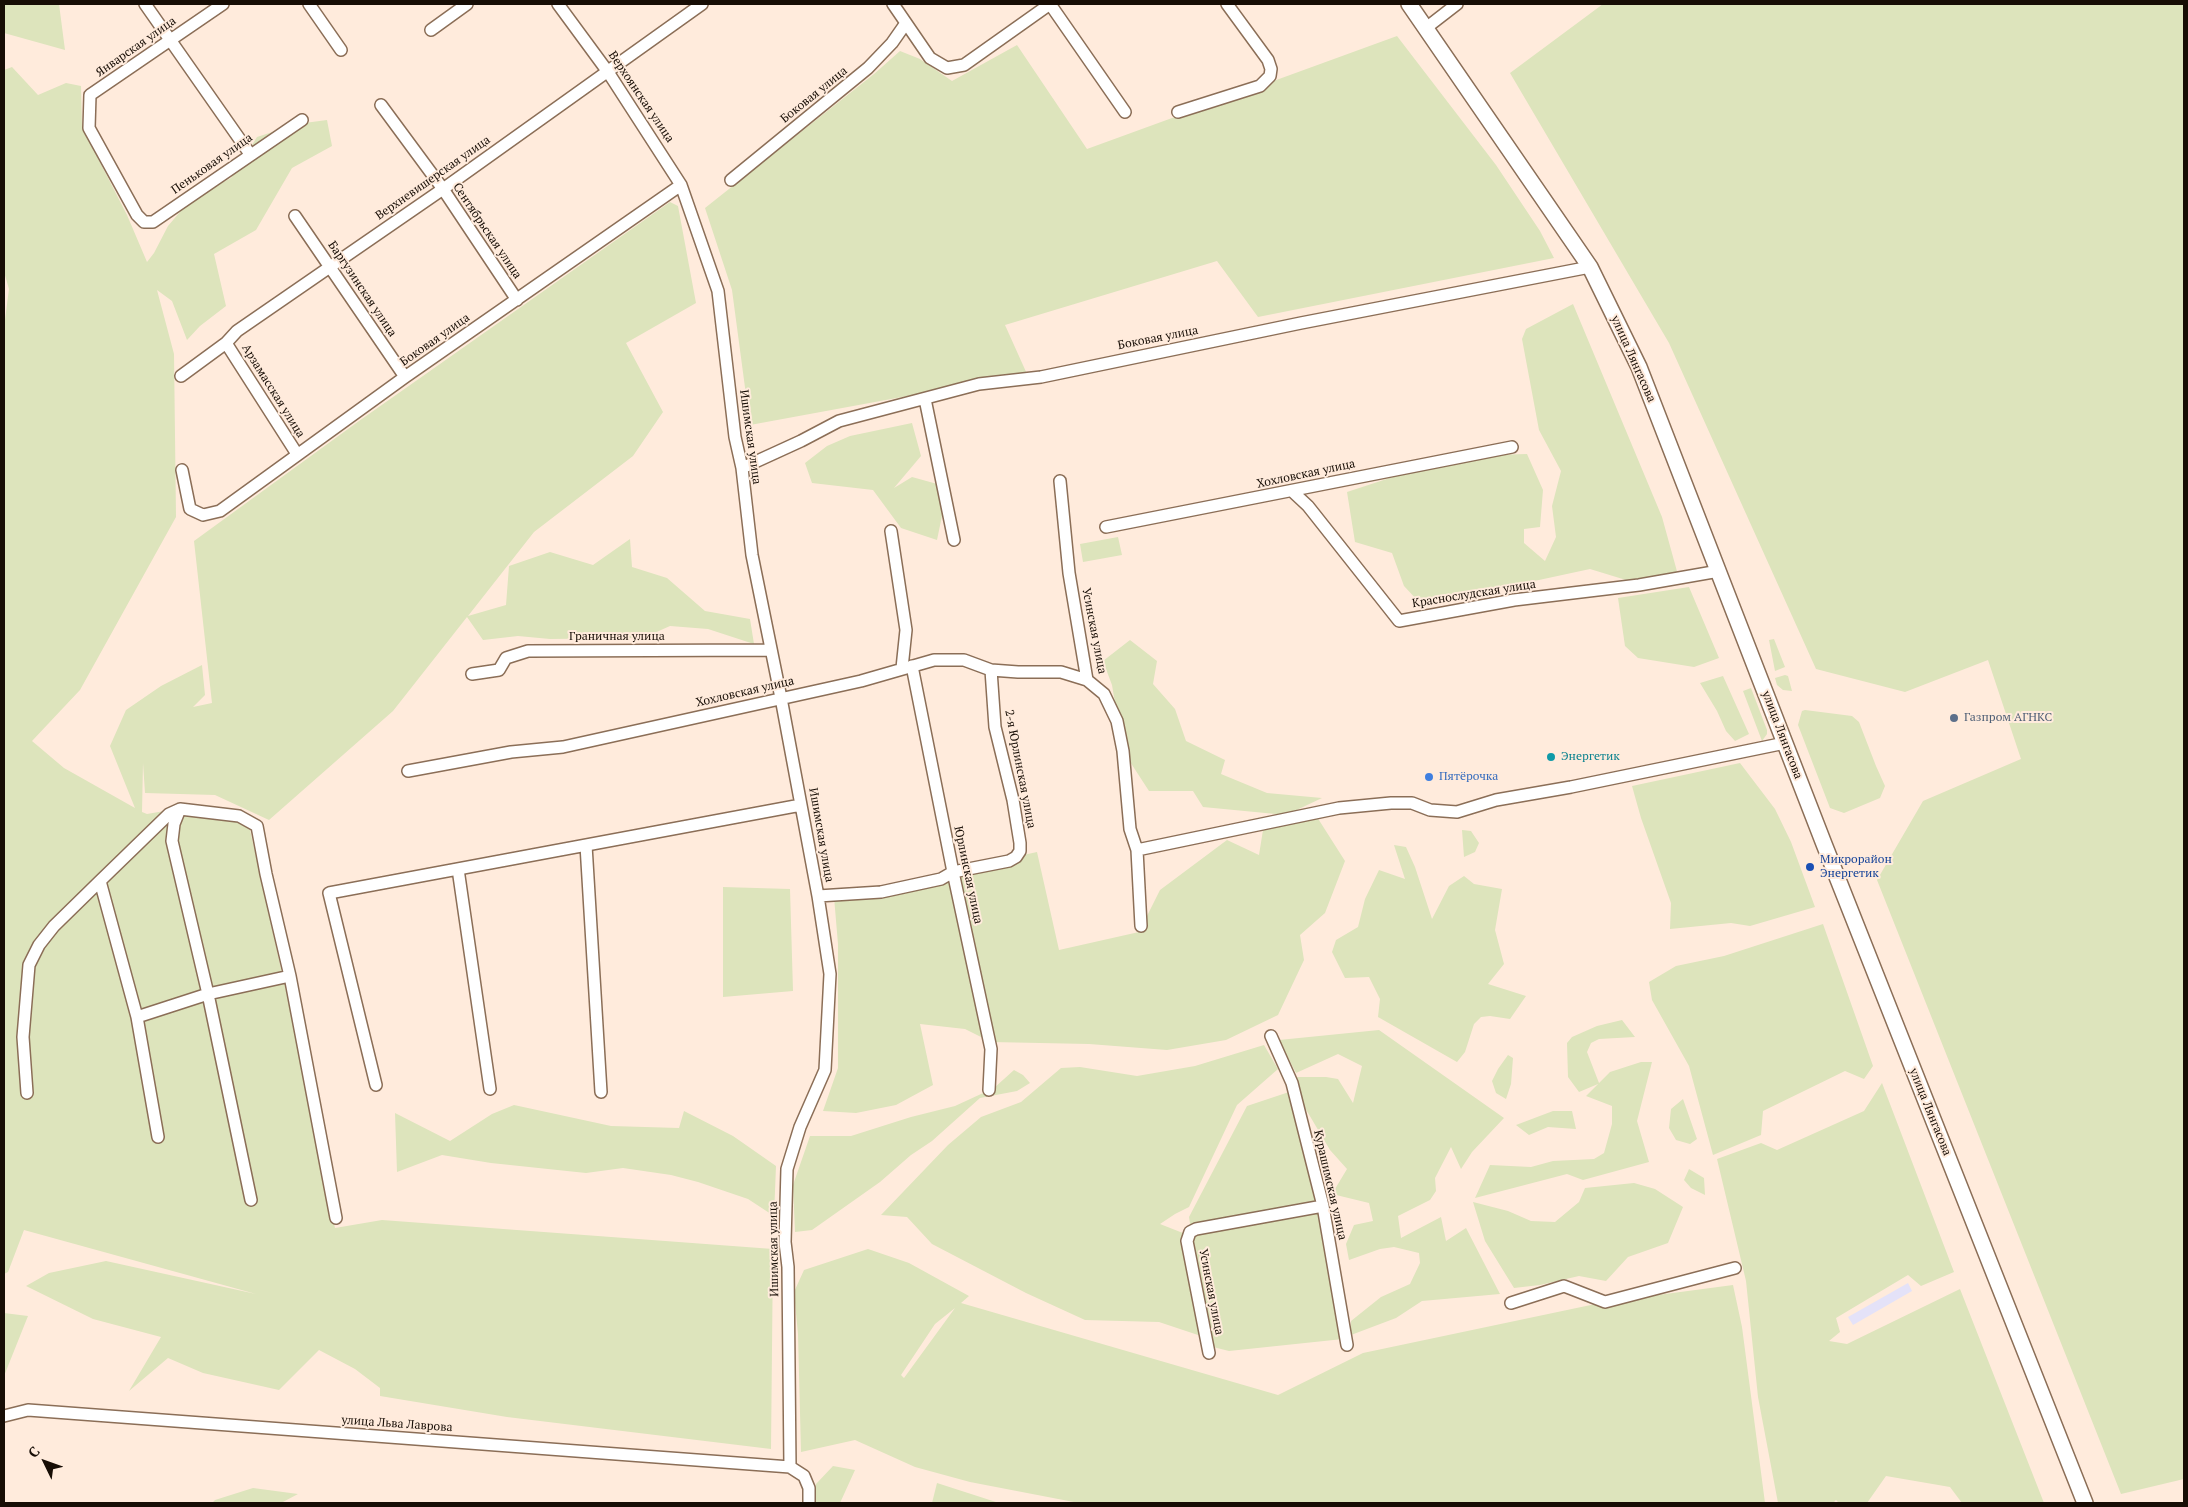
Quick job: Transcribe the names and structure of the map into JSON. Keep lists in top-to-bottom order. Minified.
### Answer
{"streets":{"main road":["улица Лянгасова"],"street":["Январская улица","Боковая улица","Верхоянская улица","Пеньковая улица","Верхневишерская улица","Сентябрьская улица","Баргузинская улица","Арзамасская улица","Ишимская улица","Хохловская улица","Краснослудская улица","Усинская улица","Граничная улица","2-я Юрлинская улица","Юрлинская улица","Курашимская улица","улица Льва Лаврова"]},"crossings":[["Январская улица","Пеньковая улица"],["Боковая улица","Верхоянская улица"],["Боковая улица","Сентябрьская улица"],["Боковая улица","Баргузинская улица"],["Боковая улица","улица Лянгасова"],["Боковая улица","Арзамасская улица"],["Боковая улица","Ишимская улица"],["Верхоянская улица","Верхневишерская улица"],["Верхоянская улица","Ишимская улица"],["Верхневишерская улица","Сентябрьская улица"],["Верхневишерская улица","Баргузинская улица"],["Верхневишерская улица","Арзамасская улица"],["улица Лянгасова","Краснослудская улица"],["Ишимская улица","Хохловская улица"],["Ишимская улица","Граничная улица"],["Ишимская улица","улица Льва Лаврова"],["Хохловская улица","Краснослудская улица"],["Хохловская улица","Усинская улица"],["Хохловская улица","2-я Юрлинская улица"],["Хохловская улица","Юрлинская улица"],["Усинская улица","Курашимская улица"],["2-я Юрлинская улица","Юрлинская улица"]],"places":["Газпром АГНКС","Энергетик","Пятёрочка","Микрорайон Энергетик"],"north":"top left"}
